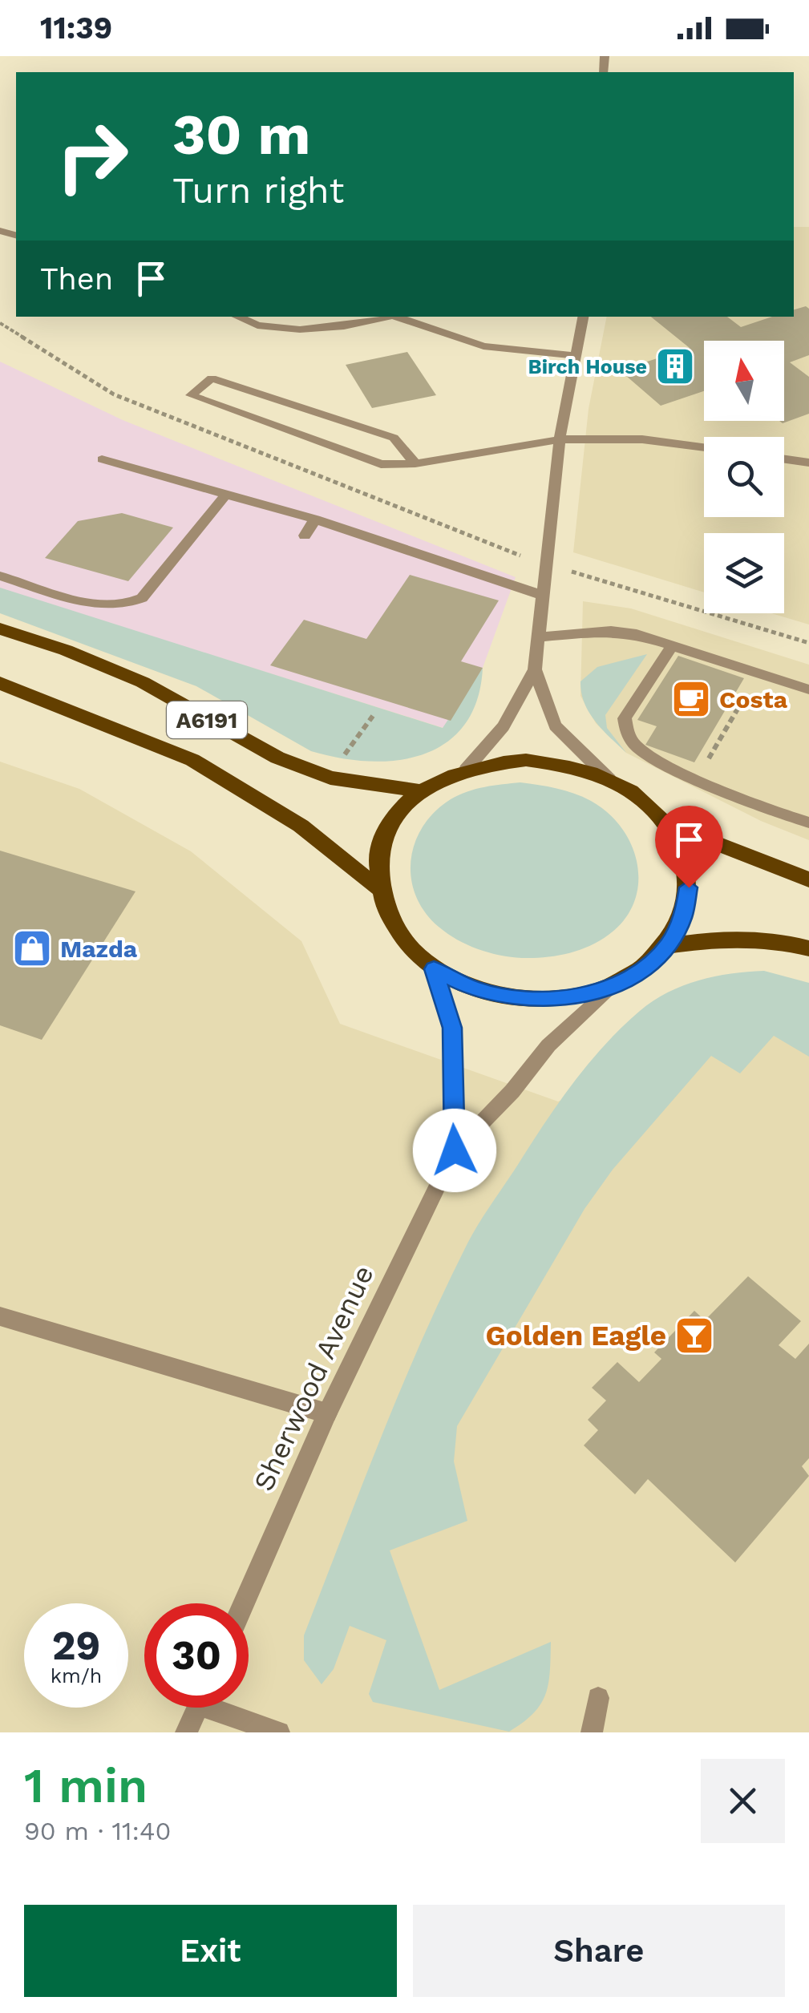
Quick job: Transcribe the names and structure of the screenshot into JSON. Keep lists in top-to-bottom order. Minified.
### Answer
{"streets":{"main road":["A6191"],"street":["Sherwood Avenue"]},"crossings":[["A6191","Sherwood Avenue"]],"places":{"building":["Birch House"],"cafe":["Costa"],"shop":["Mazda"],"bar":["Golden Eagle"]},"north":"top","page":{"status":"11:39","turn":["30 m","Turn right"],"then":"Then","speed":"29 km/h","limit":"30","heading":["1 min","90 m · 11:40"],"buttons":["Exit","Share"]}}
